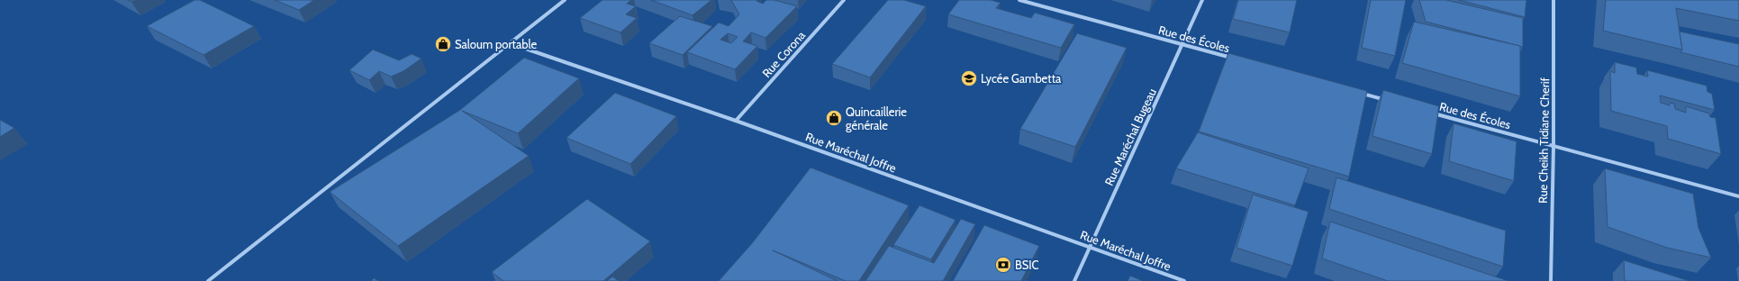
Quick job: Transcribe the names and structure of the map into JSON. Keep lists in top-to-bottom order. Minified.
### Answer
{"streets":{"street":["Rue des Écoles","Rue Corona","Rue Maréchal Bugeau","Rue Cheikh Tidiane Cherif","Rue Maréchal Joffre"]},"crossings":[["Rue des Écoles","Rue Maréchal Bugeau"],["Rue des Écoles","Rue Cheikh Tidiane Cherif"],["Rue Corona","Rue Maréchal Joffre"],["Rue Maréchal Bugeau","Rue Maréchal Joffre"]],"places":{"shop":["Saloum portable","Quincaillerie générale"],"school or university":["Lycée Gambetta"],"bank":["BSIC"]}}
